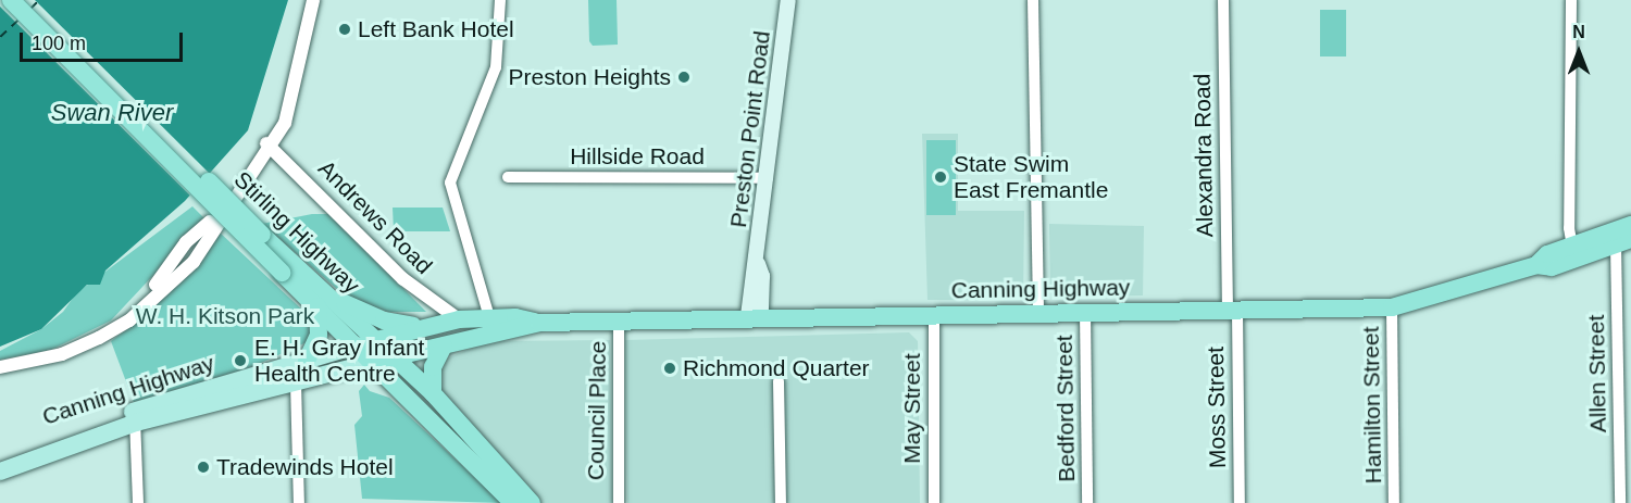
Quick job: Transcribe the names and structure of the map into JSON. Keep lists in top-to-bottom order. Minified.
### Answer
{"streets":{"highway":["Stirling Highway","Canning Highway"],"main road":["Preston Point Road"],"street":["Alexandra Road","Hillside Road","Andrews Road","Allen Street","Hamilton Street","Moss Street","May Street","Bedford Street","Council Place"]},"crossings":[["Preston Point Road","Hillside Road"],["Preston Point Road","Canning Highway"],["Alexandra Road","Canning Highway"],["Alexandra Road","Moss Street"],["Andrews Road","Canning Highway"],["Stirling Highway","Canning Highway"],["Canning Highway","Allen Street"],["Canning Highway","Hamilton Street"],["Canning Highway","Moss Street"],["Canning Highway","May Street"],["Canning Highway","Bedford Street"],["Canning Highway","Council Place"]],"water":["Swan River"],"parks":["W. H. Kitson Park"],"places":["Left Bank Hotel","Preston Heights","State Swim East Fremantle","E. H. Gray Infant Health Centre","Richmond Quarter","Tradewinds Hotel"],"scale_bar":"100 m","north":"top"}
